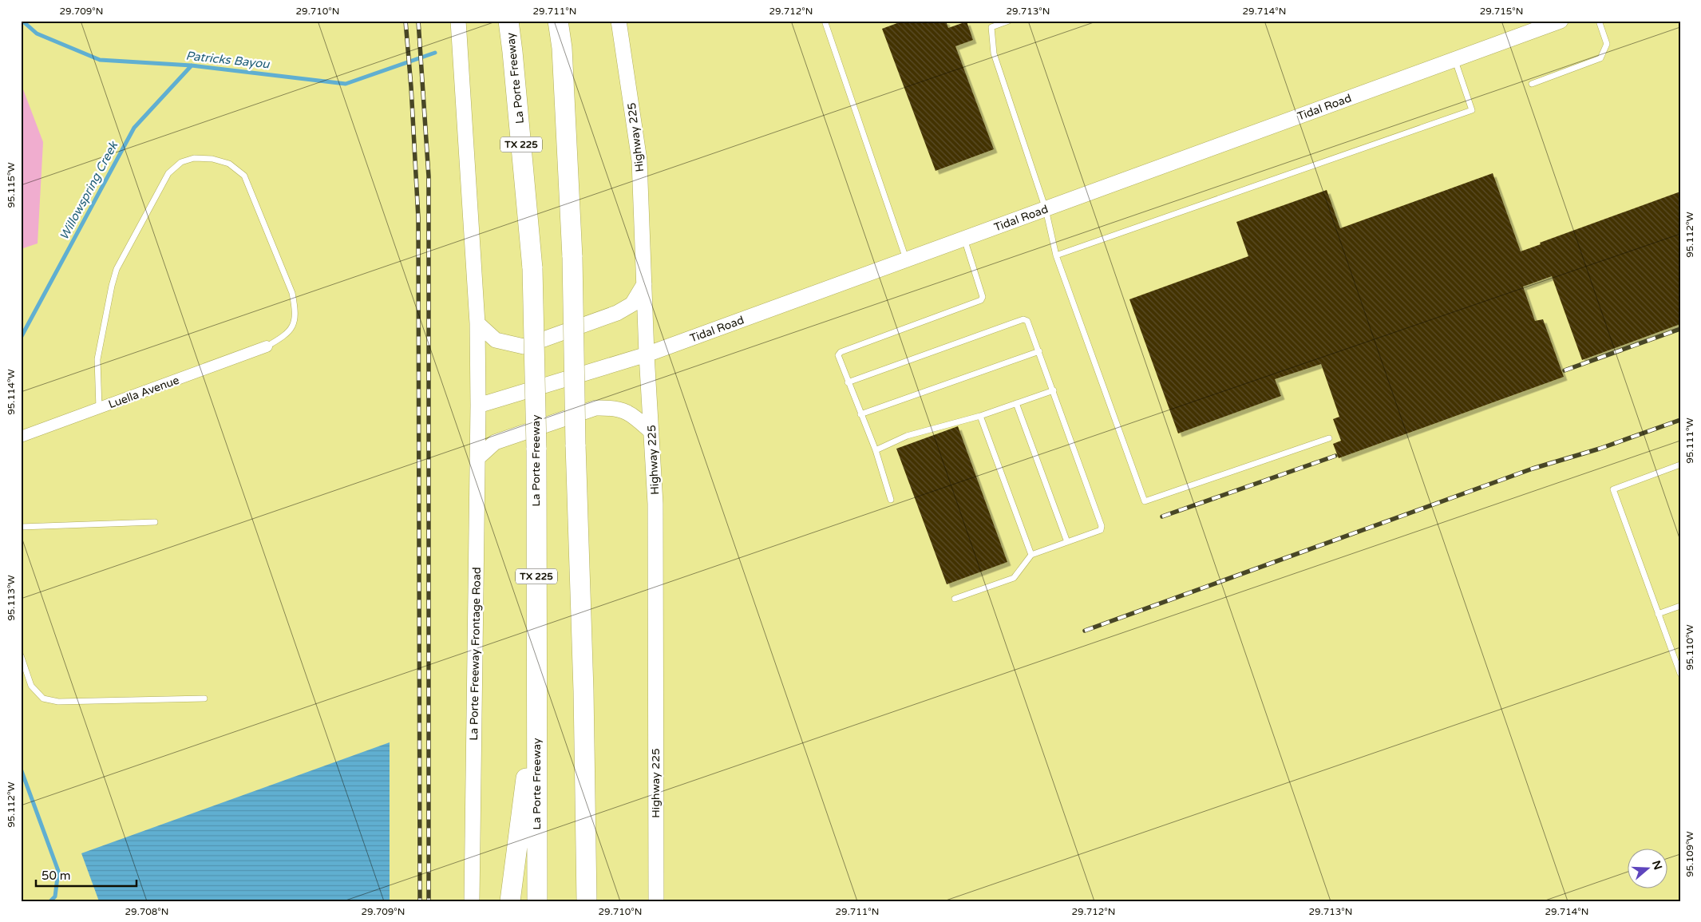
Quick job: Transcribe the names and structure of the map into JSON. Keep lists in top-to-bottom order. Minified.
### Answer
{"streets":{"highway":["La Porte Freeway","TX 225"],"main road":["Tidal Road","Highway 225","La Porte Freeway Frontage Road"],"street":["Luella Avenue"]},"crossings":[["Tidal Road","Highway 225"],["Tidal Road","La Porte Freeway Frontage Road"]],"water":["Patricks Bayou","Willowspring Creek"],"scale_bar":"50 m","north":"right","coordinates":["29.709°N","29.710°N","29.711°N","29.712°N","29.713°N","29.714°N","29.715°N","95.115°W","95.112°W","95.114°W","95.111°W","95.113°W","95.110°W","95.109°W","29.708°N"]}
